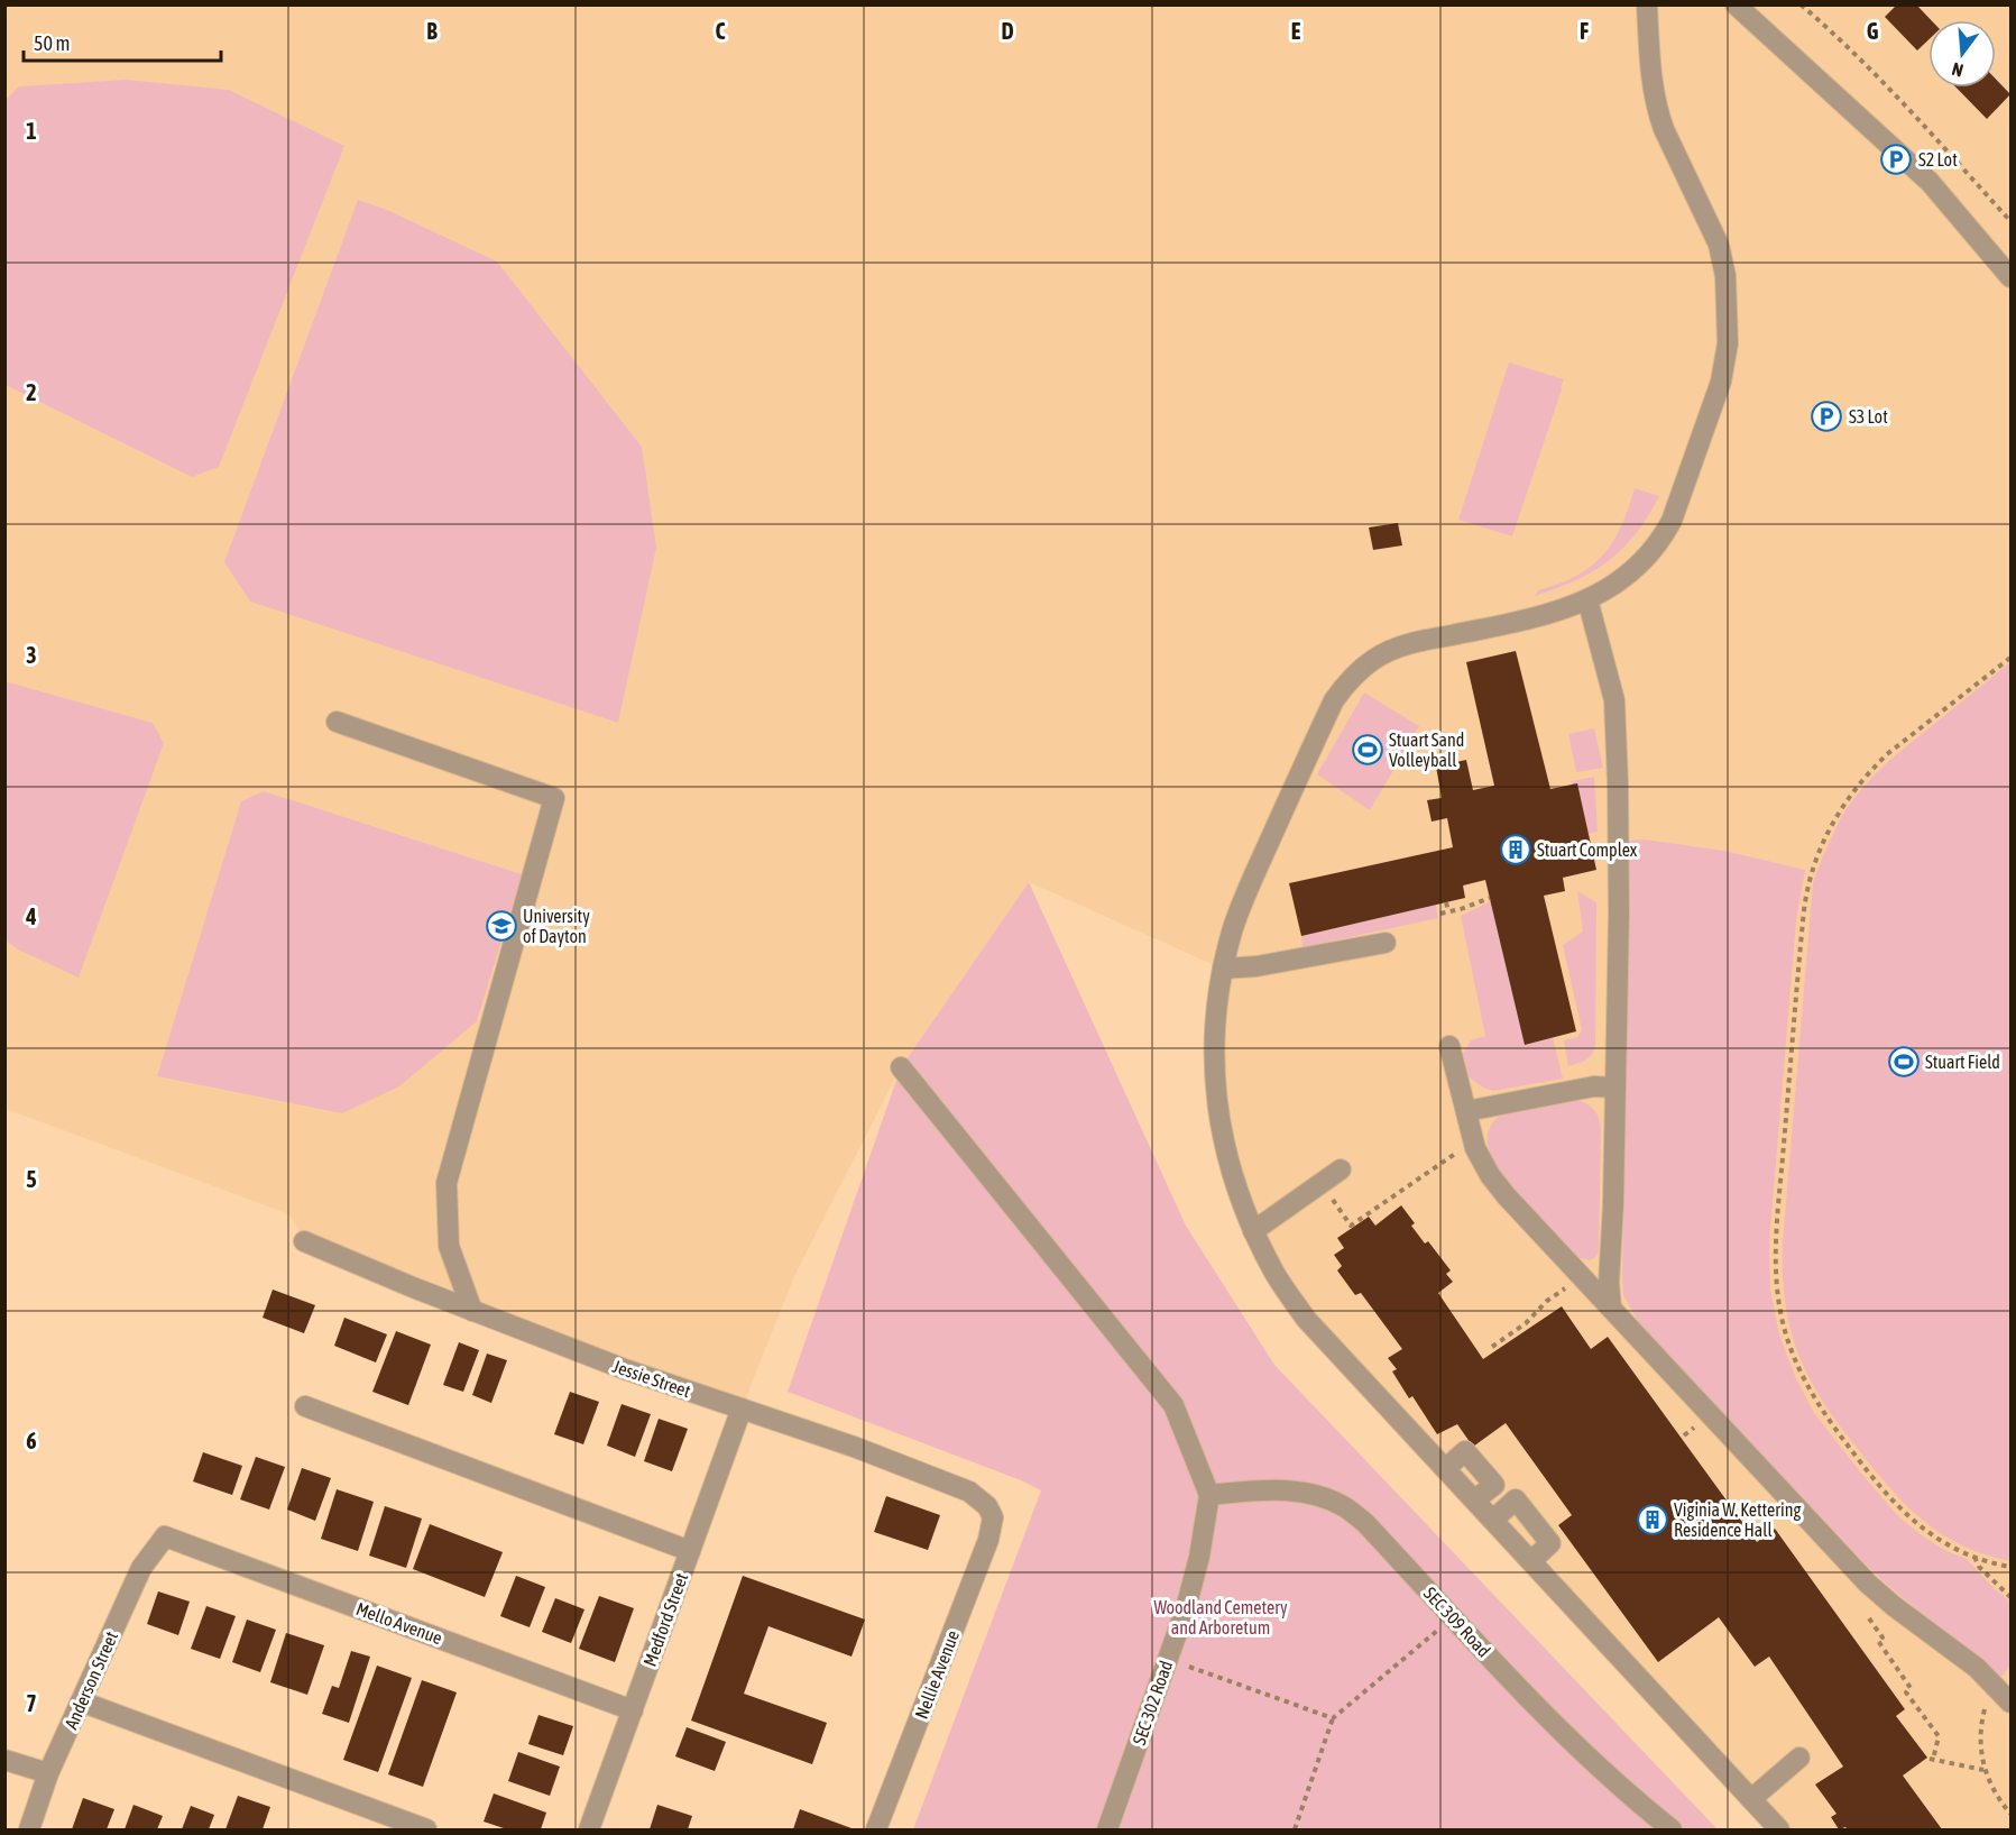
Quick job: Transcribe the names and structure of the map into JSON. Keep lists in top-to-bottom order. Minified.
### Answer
{"streets":{"street":["Jessie Street","Medford Street","SEC 309 Road","Mello Avenue","Nellie Avenue","Anderson Street","SEC 302 Road"]},"crossings":[["Jessie Street","Medford Street"],["Jessie Street","Nellie Avenue"],["Medford Street","Mello Avenue"],["SEC 309 Road","SEC 302 Road"],["Mello Avenue","Anderson Street"]],"parks":["Woodland Cemetery and Arboretum"],"places":{"parking":["S2 Lot","S3 Lot"],"sports":["Stuart Sand Volleyball","Stuart Field"],"building":["Stuart Complex","Viginia W. Kettering Residence Hall"],"school or university":["University of Dayton"]},"scale_bar":"50 m","north":"bottom","grid":{"columns":["B","C","D","E","F","G"],"rows":["1","2","3","4","5","6","7"]}}
